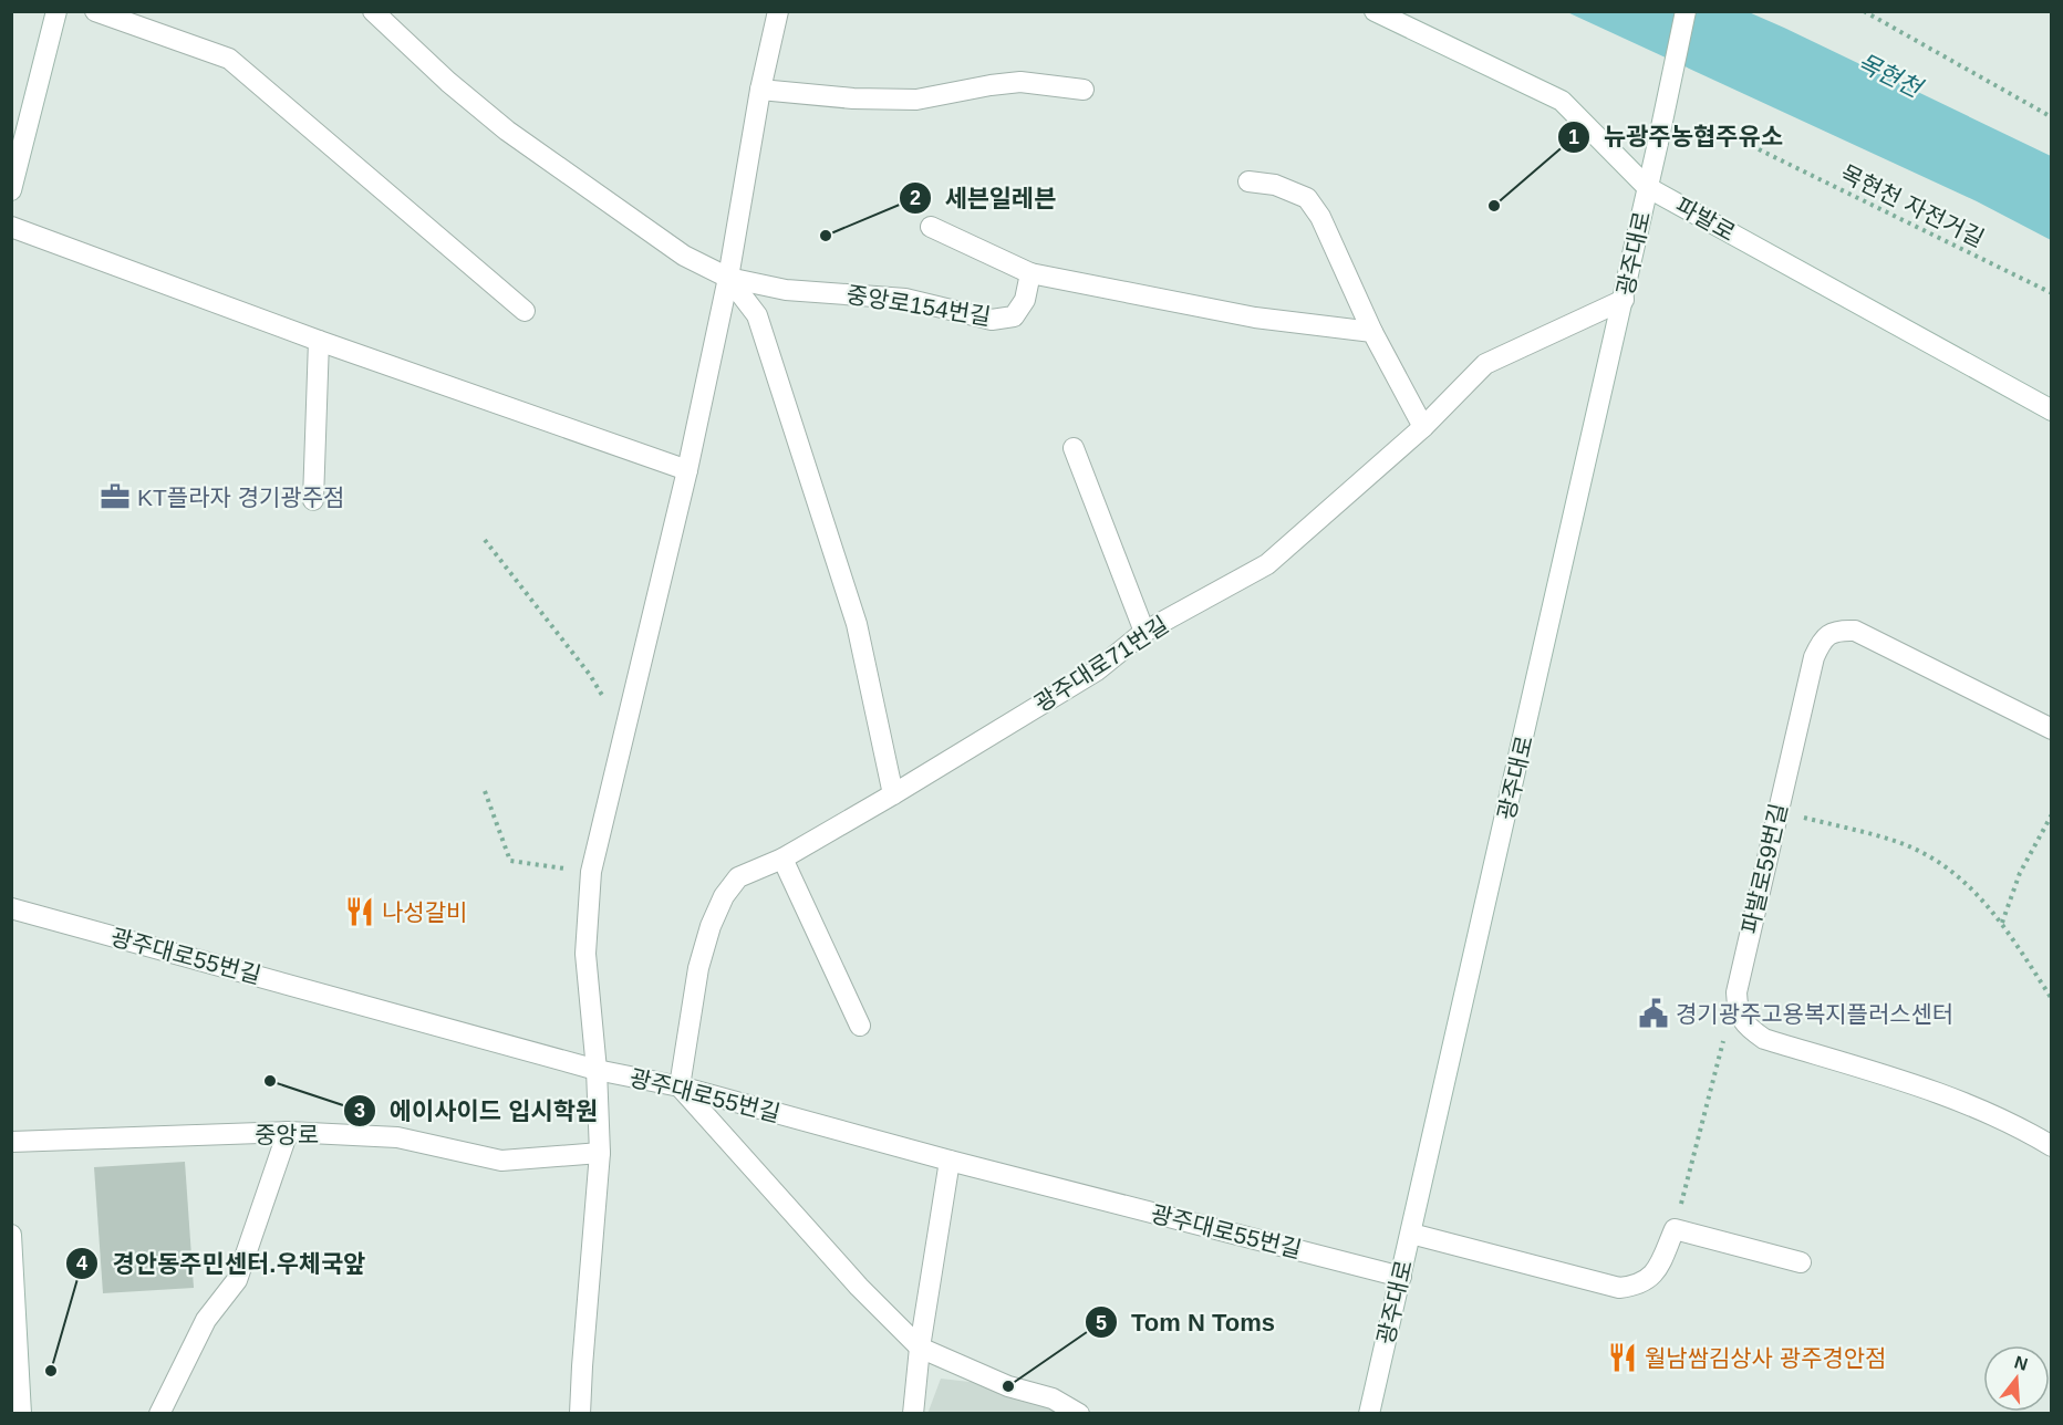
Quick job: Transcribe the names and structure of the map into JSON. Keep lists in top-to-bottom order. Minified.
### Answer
{"streets":{"street":["파발로","광주대로","중앙로154번길","광주대로71번길","파발로59번길","광주대로55번길","중앙로"],"path":["목현천 자전거길"]},"crossings":[["파발로","광주대로"],["광주대로","광주대로71번길"],["광주대로","광주대로55번길"],["광주대로71번길","광주대로55번길"]],"water":["목현천"],"places":{"other":["뉴광주농협주유소","세븐일레븐","에이사이드 입시학원","경안동주민센터.우체국앞","Tom N Toms"],"office":["KT플라자 경기광주점"],"restaurant":["나성갈비","월남쌈김상사 광주경안점"],"public building":["경기광주고용복지플러스센터"]},"north":"top"}
